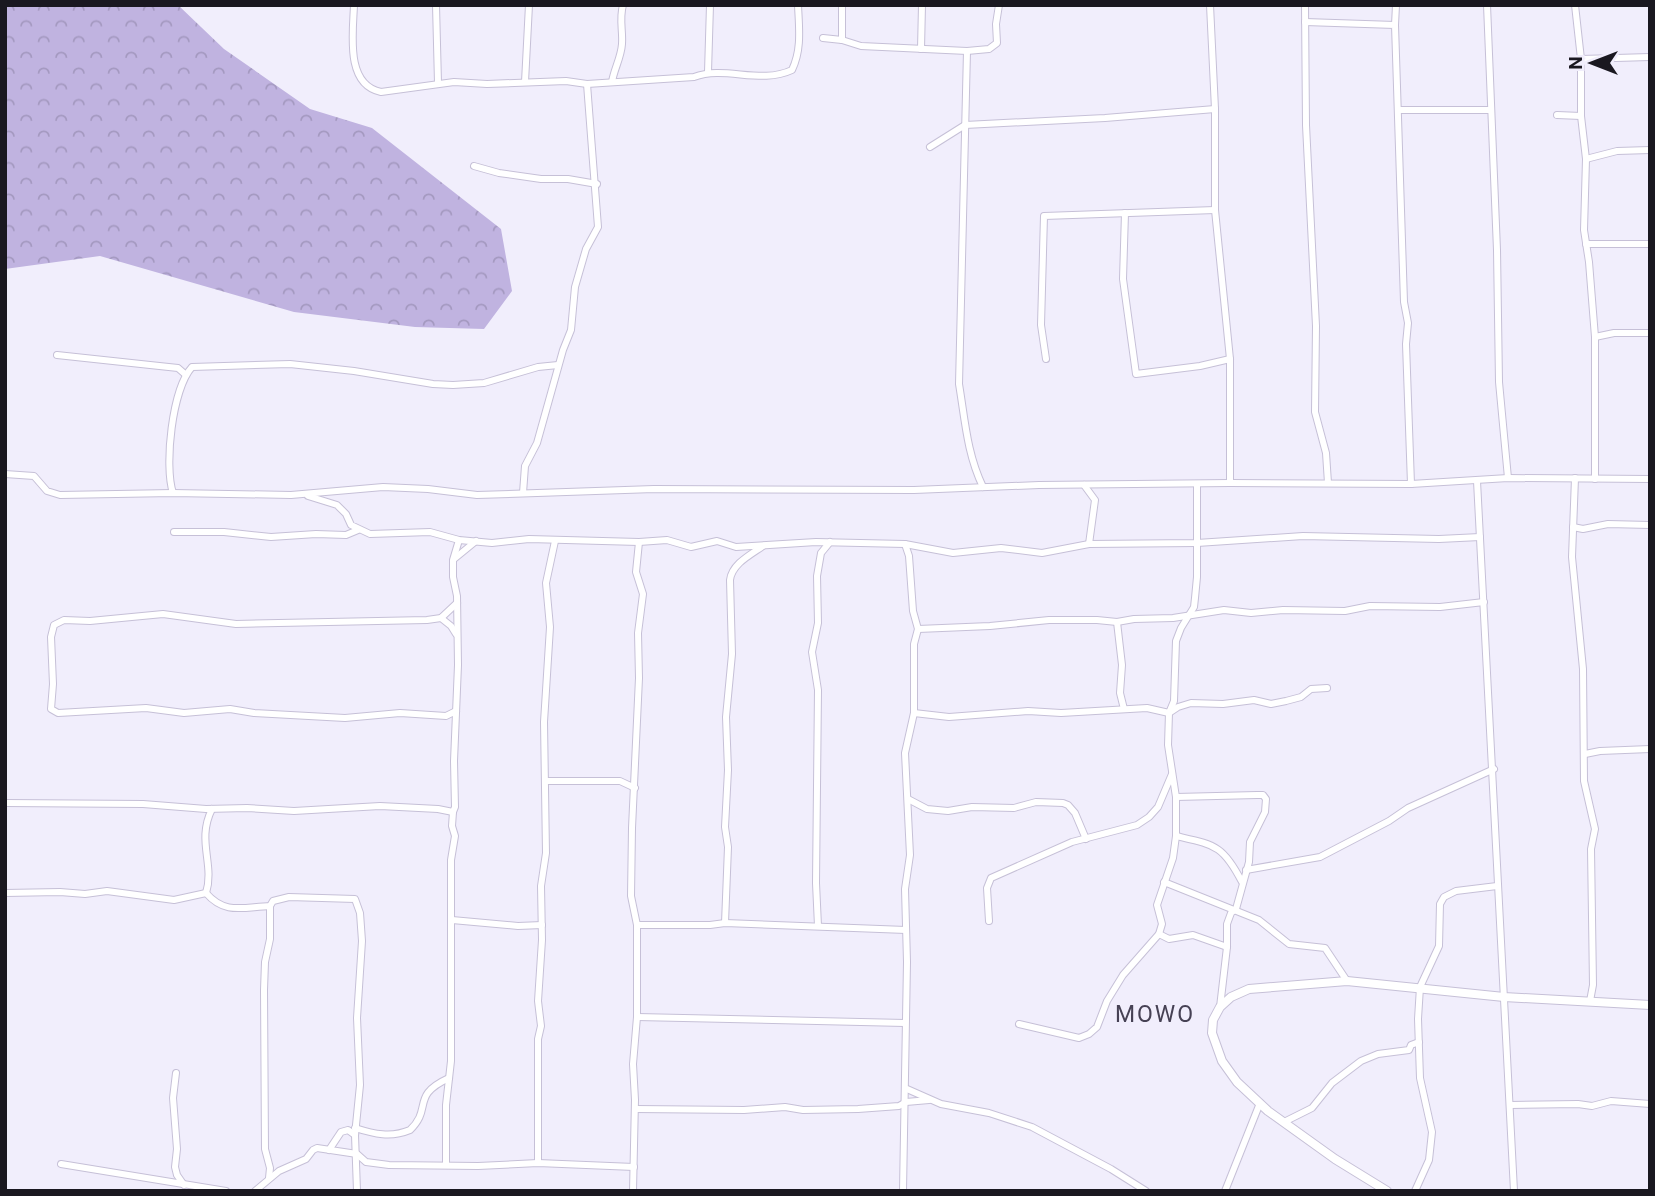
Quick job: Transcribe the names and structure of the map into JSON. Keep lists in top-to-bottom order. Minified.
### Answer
{"districts":["MOWO"],"north":"left"}
